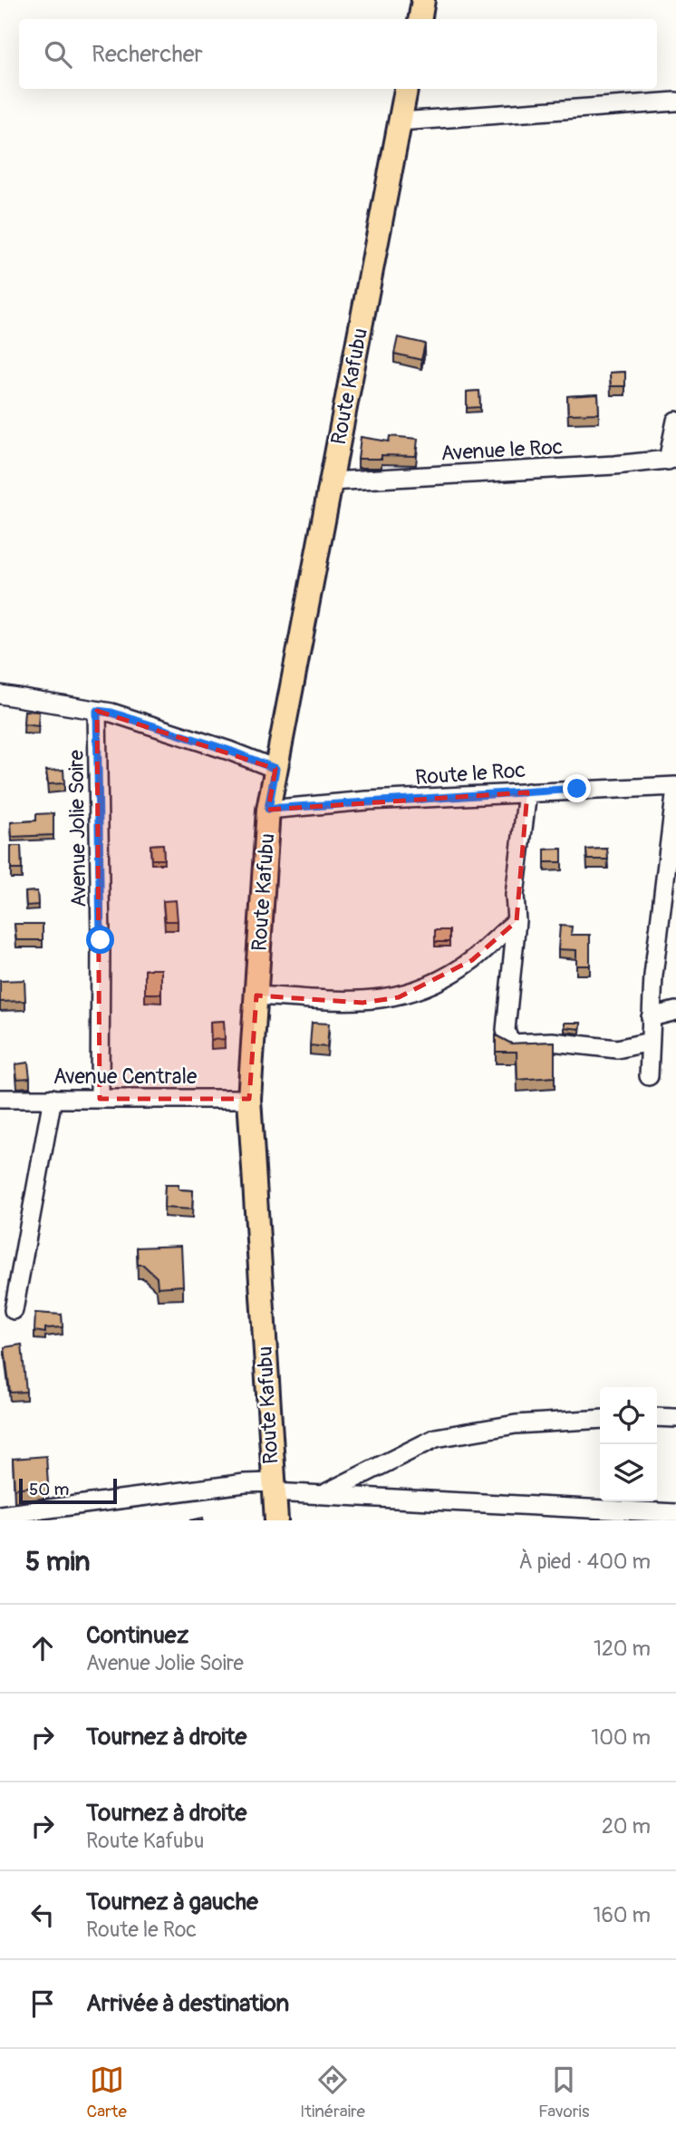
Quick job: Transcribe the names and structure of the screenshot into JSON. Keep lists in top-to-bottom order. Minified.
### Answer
{"streets":{"main road":["Route Kafubu"],"street":["Avenue le Roc","Route le Roc","Avenue Jolie Soire","Avenue Centrale"]},"crossings":[["Route Kafubu","Avenue le Roc"],["Route Kafubu","Route le Roc"],["Route Kafubu","Avenue Centrale"],["Avenue Jolie Soire","Avenue Centrale"]],"scale_bar":"50 m","page":{"search":"Rechercher","scale":"50 m","heading":["5 min","À pied · 400 m"],"list":[["Continuez","Avenue Jolie Soire","120 m"],["Tournez à droite","100 m"],["Tournez à droite","Route Kafubu","20 m"],["Tournez à gauche","Route le Roc","160 m"],"Arrivée à destination"],"nav":["Carte","Itinéraire","Favoris"]}}
